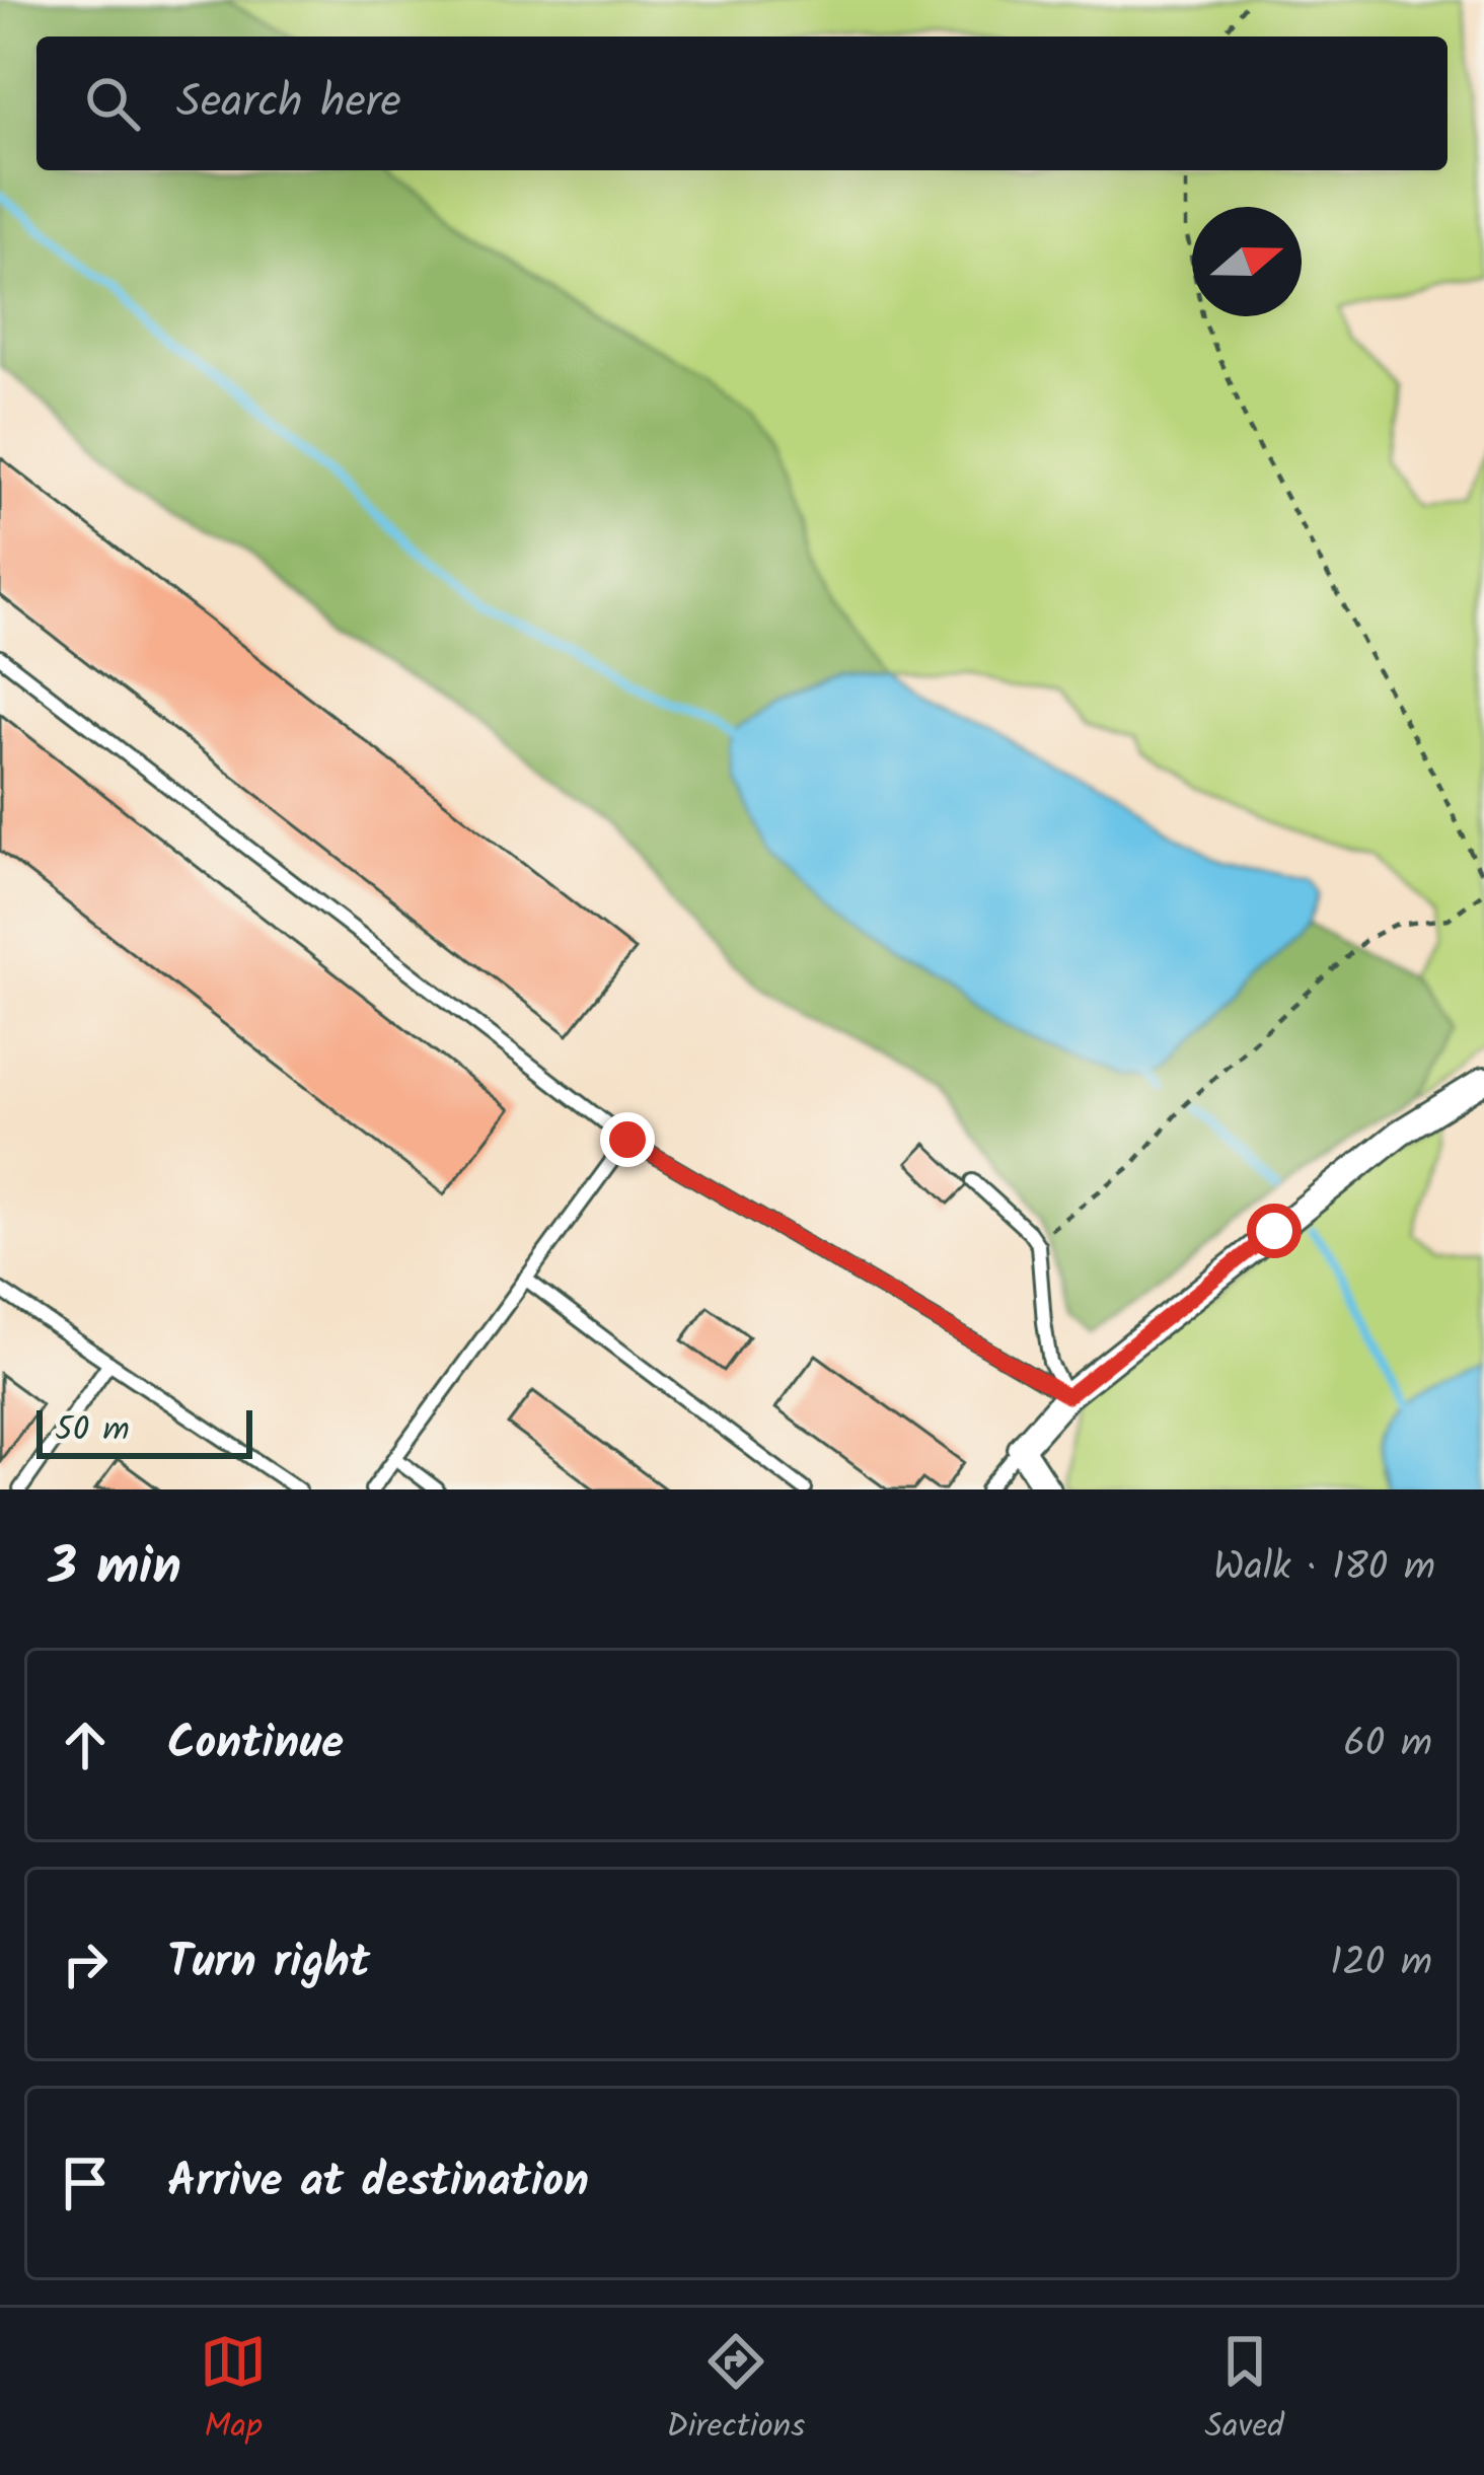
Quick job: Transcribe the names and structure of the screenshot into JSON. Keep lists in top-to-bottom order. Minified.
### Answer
{"scale_bar":"50 m","north":"right","page":{"search":"Search here","scale":"50 m","heading":["3 min","Walk · 180 m"],"list":[["Continue","60 m"],["Turn right","120 m"],"Arrive at destination"],"nav":["Map","Directions","Saved"]}}
